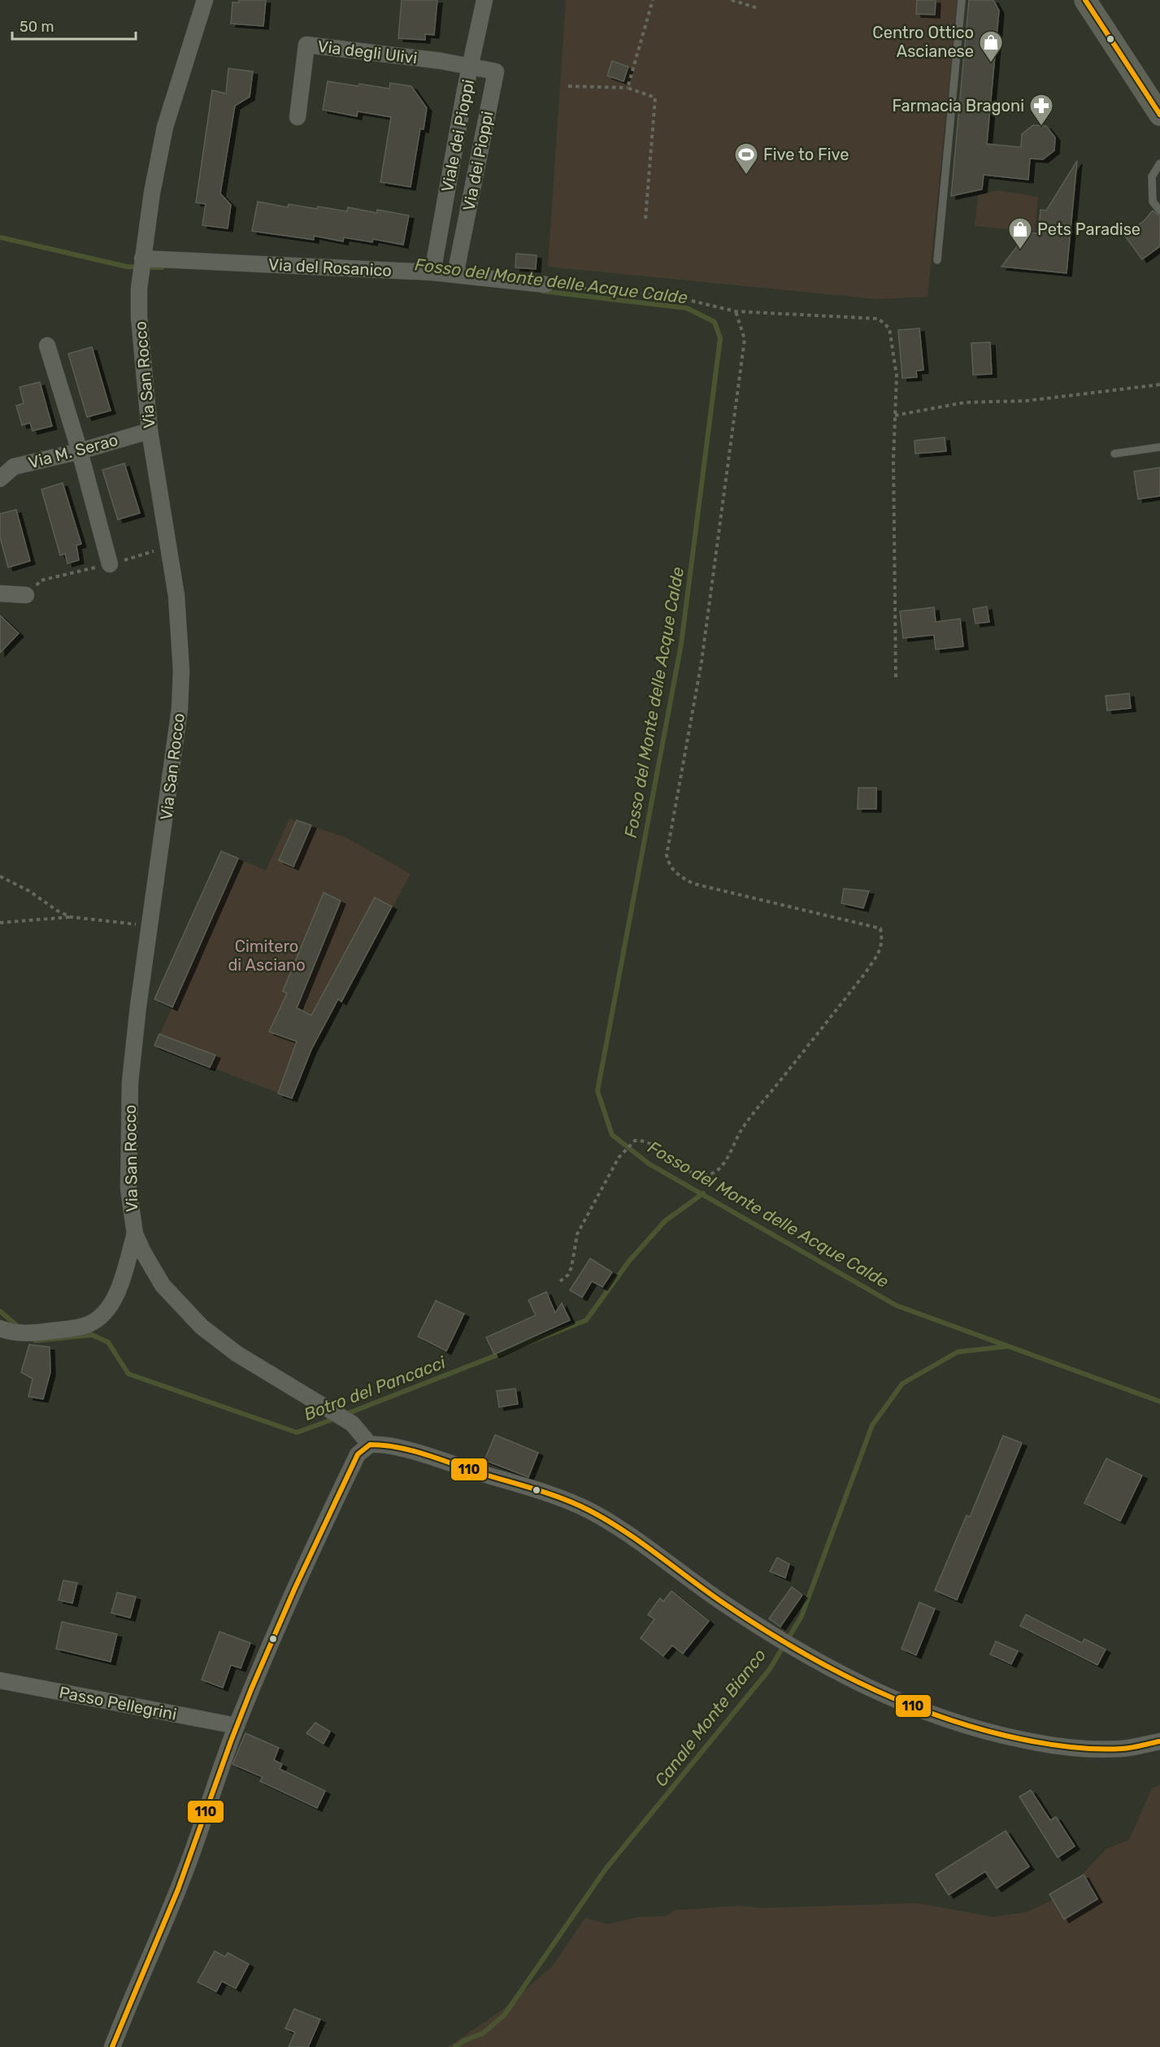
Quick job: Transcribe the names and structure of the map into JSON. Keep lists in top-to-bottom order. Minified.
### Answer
{"streets":{"street":["Via degli Ulivi","Viale dei Pioppi","Via dei Pioppi","Via del Rosanico","Via San Rocco","Via M. Serao","Passo Pellegrini"]},"crossings":[["Via degli Ulivi","Viale dei Pioppi"],["Via degli Ulivi","Via dei Pioppi"],["Viale dei Pioppi","Via dei Pioppi"],["Viale dei Pioppi","Via del Rosanico"],["Via dei Pioppi","Via del Rosanico"],["Via del Rosanico","Via San Rocco"],["Via San Rocco","Via M. Serao"]],"water":["Fosso del Monte delle Acque Calde","Botro del Pancacci","Canale Monte Bianco"],"parks":["Cimitero di Asciano"],"places":{"shop":["Centro Ottico Ascianese","Pets Paradise"],"pharmacy":["Farmacia Bragoni"],"sports":["Five to Five"]},"lines":["transit line 110"],"scale_bar":"50 m"}
